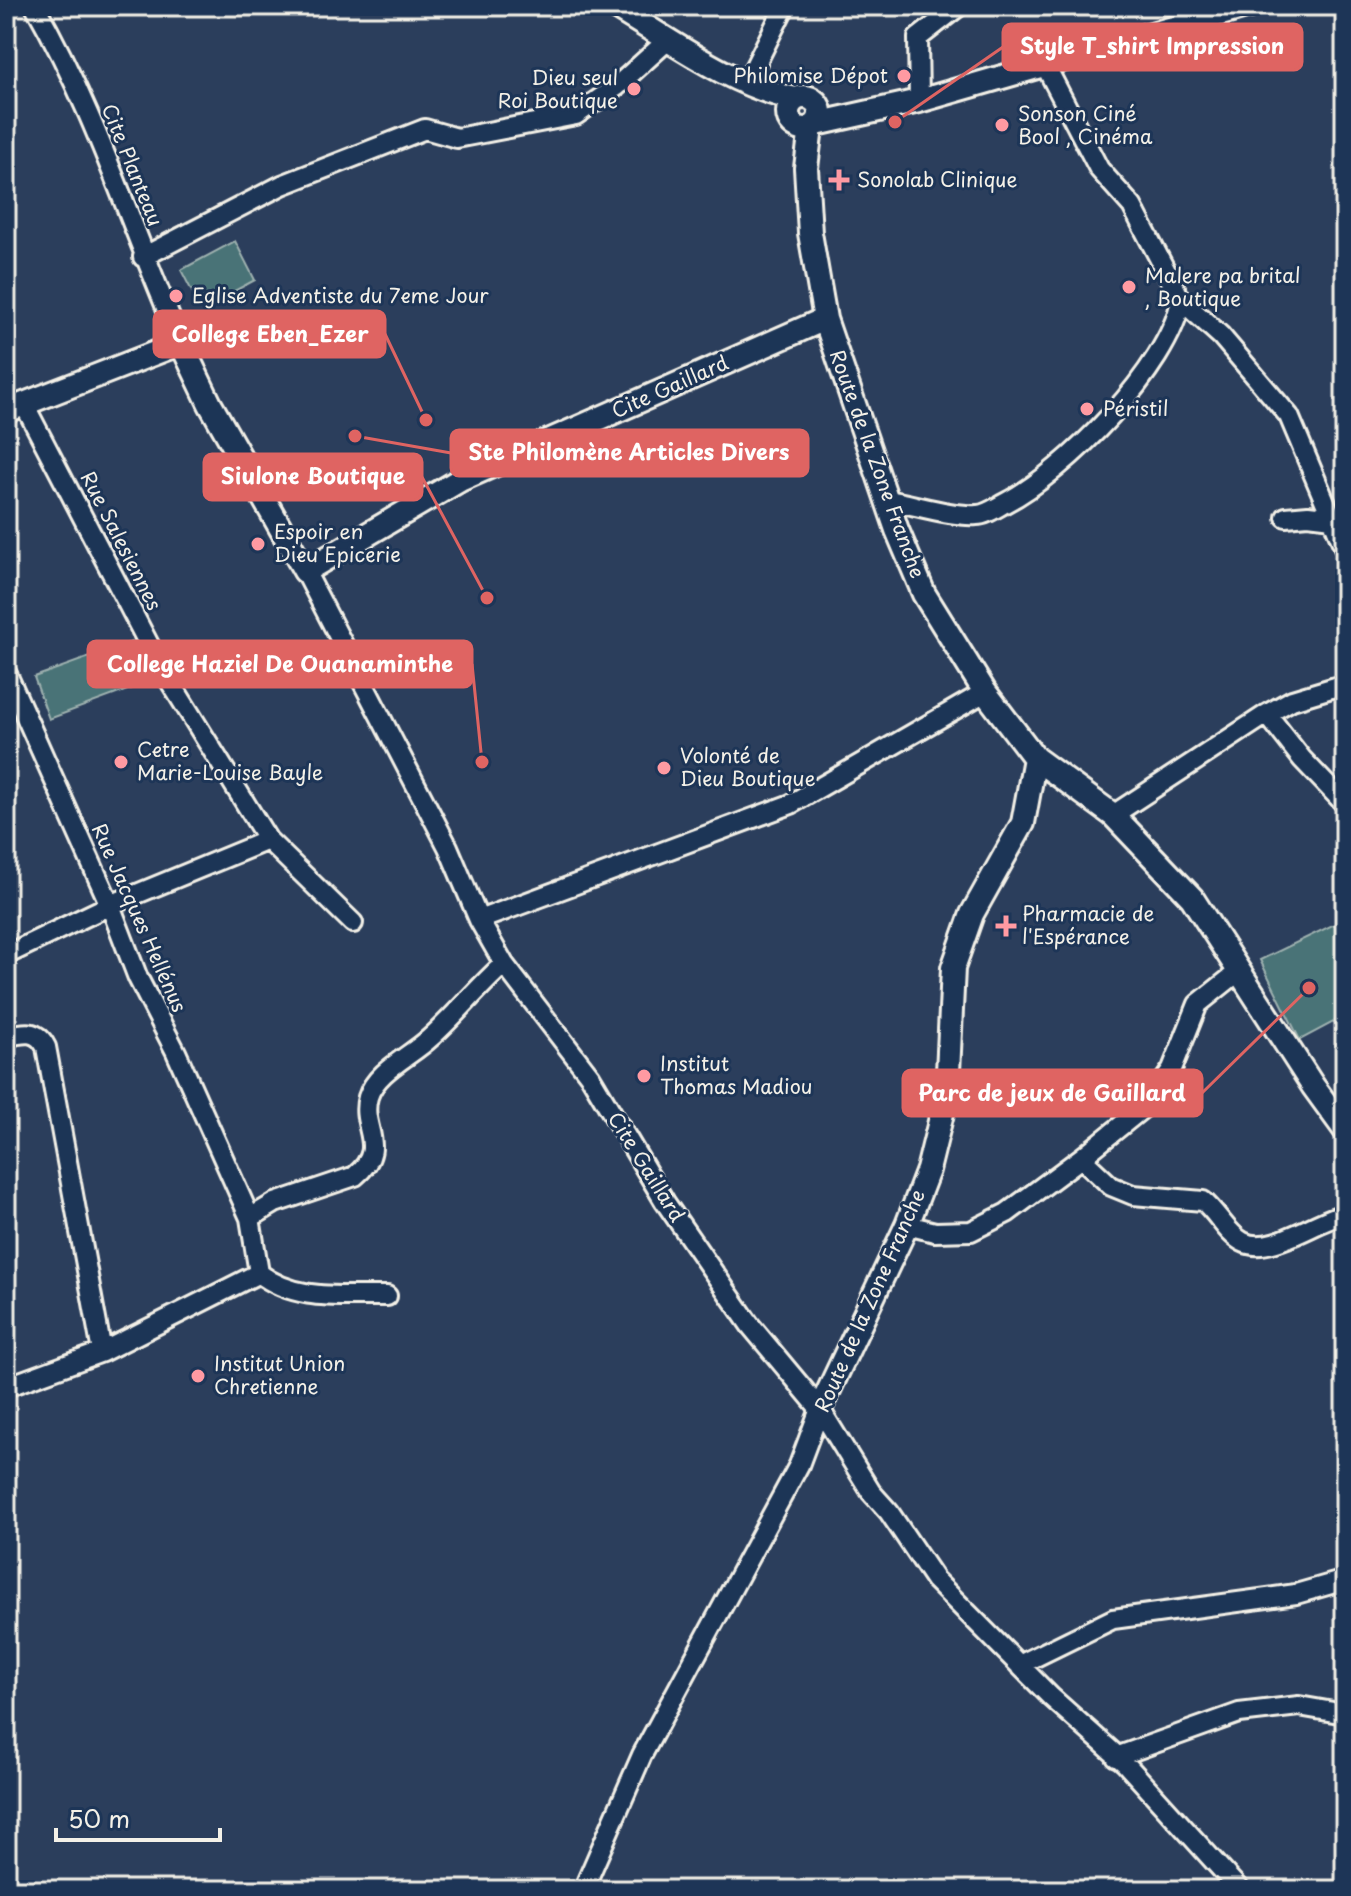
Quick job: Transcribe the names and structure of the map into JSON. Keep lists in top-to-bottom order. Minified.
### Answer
{"streets":{"street":["Cite Planteau","Cite Gaillard","Route de la Zone Franche","Rue Salesiennes","Rue Jacques Hellénus"]},"crossings":[["Cite Planteau","Cite Gaillard"],["Cite Gaillard","Route de la Zone Franche"]],"places":{"other":["Philomise Dépot","Dieu seul Roi Boutique","Style T_shirt Impression","Sonson Ciné Bool , Cinéma","Malere pa brital , Boutique","Eglise Adventiste du 7eme Jour","Péristil","College Eben_Ezer","Ste Philomène Articles Divers","Espoir en Dieu Epicerie","Siulone Boutique","Cetre Marie-Louise Bayle","College Haziel De Ouanaminthe","Volonté de Dieu Boutique","Parc de jeux de Gaillard","Institut Thomas Madiou","Institut Union Chretienne"],"health":["Sonolab Clinique","Pharmacie de l'Espérance"]},"scale_bar":"50 m"}
